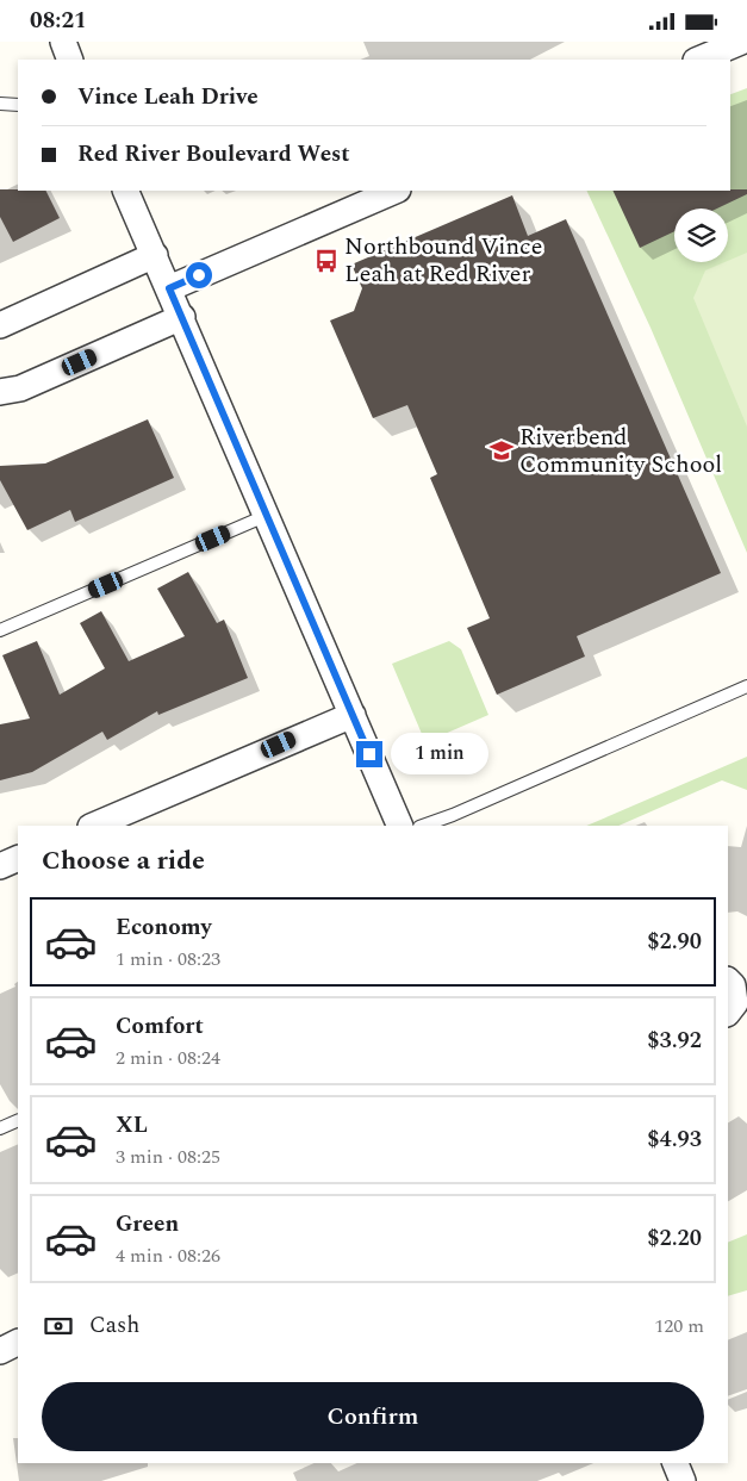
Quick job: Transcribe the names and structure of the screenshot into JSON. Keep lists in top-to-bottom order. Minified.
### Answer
{"places":{"bus stop":["Northbound Vince Leah at Red River"],"school or university":["Riverbend Community School"]},"page":{"status":"08:21","banner":["Vince Leah Drive","Red River Boulevard West"],"bubble":"1 min","heading":"Choose a ride","list":[{"name":"Economy","note":"1 min · 08:23","value":"$2.90"},{"name":"Comfort","note":"2 min · 08:24","value":"$3.92"},{"name":"XL","note":"3 min · 08:25","value":"$4.93"},{"name":"Green","note":"4 min · 08:26","value":"$2.20"}],"pay":["Cash","120 m"],"buttons":"Confirm"}}
